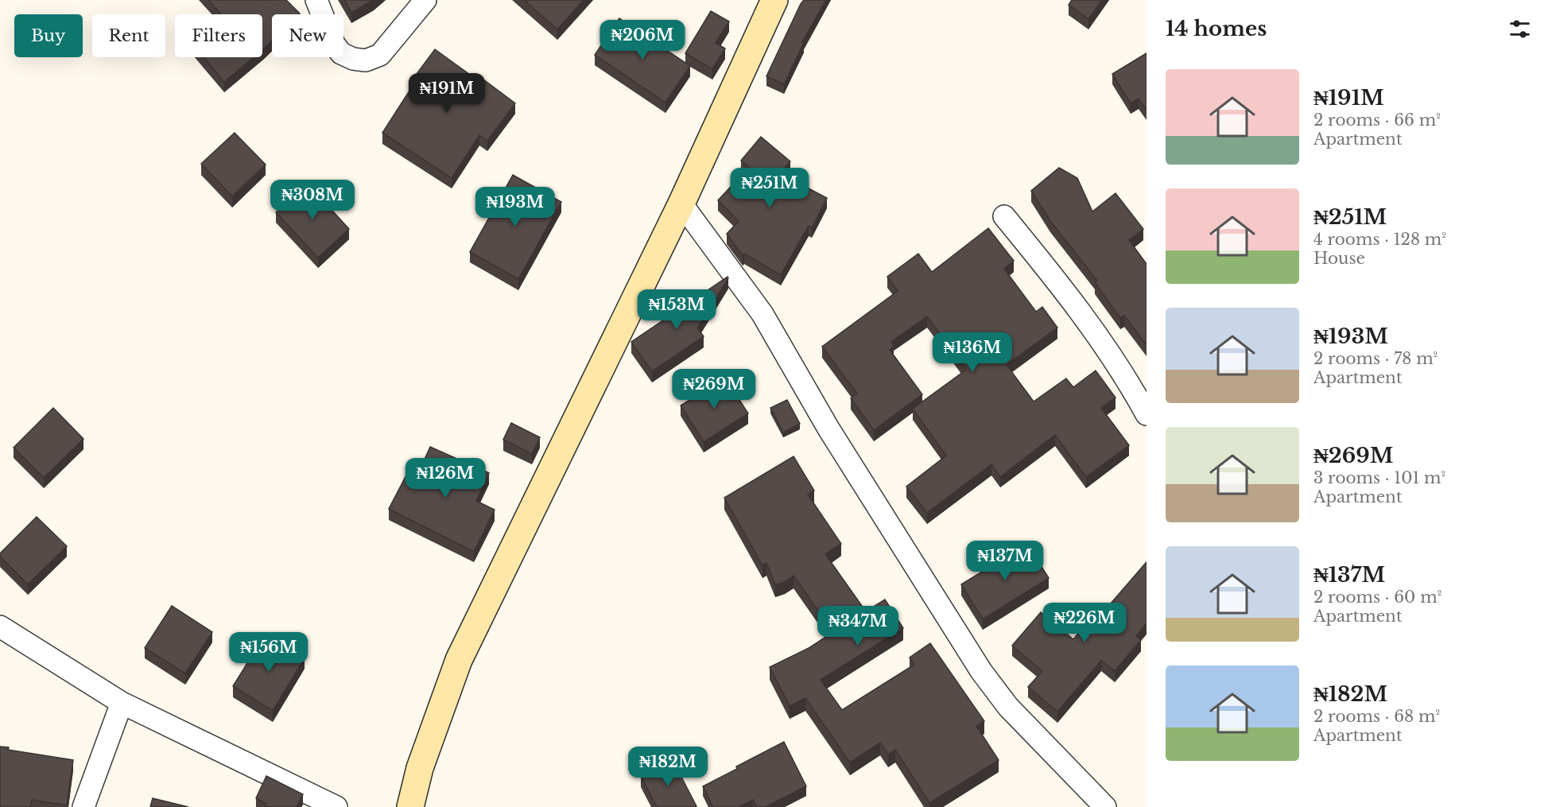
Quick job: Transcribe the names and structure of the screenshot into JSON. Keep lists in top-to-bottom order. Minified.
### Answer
{"page":{"heading":"14 homes","chip":["Buy","Rent","Filters","New"],"price":["₦206M","₦191M","₦251M","₦308M","₦193M","₦153M","₦136M","₦269M","₦126M","₦137M","₦226M","₦347M","₦156M","₦182M"],"list":[{"name":"₦191M","note":"2 rooms · 66 m² · Apartment"},{"name":"₦251M","note":"4 rooms · 128 m² · House"},{"name":"₦193M","note":"2 rooms · 78 m² · Apartment"},{"name":"₦269M","note":"3 rooms · 101 m² · Apartment"},{"name":"₦137M","note":"2 rooms · 60 m² · Apartment"},{"name":"₦182M","note":"2 rooms · 68 m² · Apartment"}]}}
